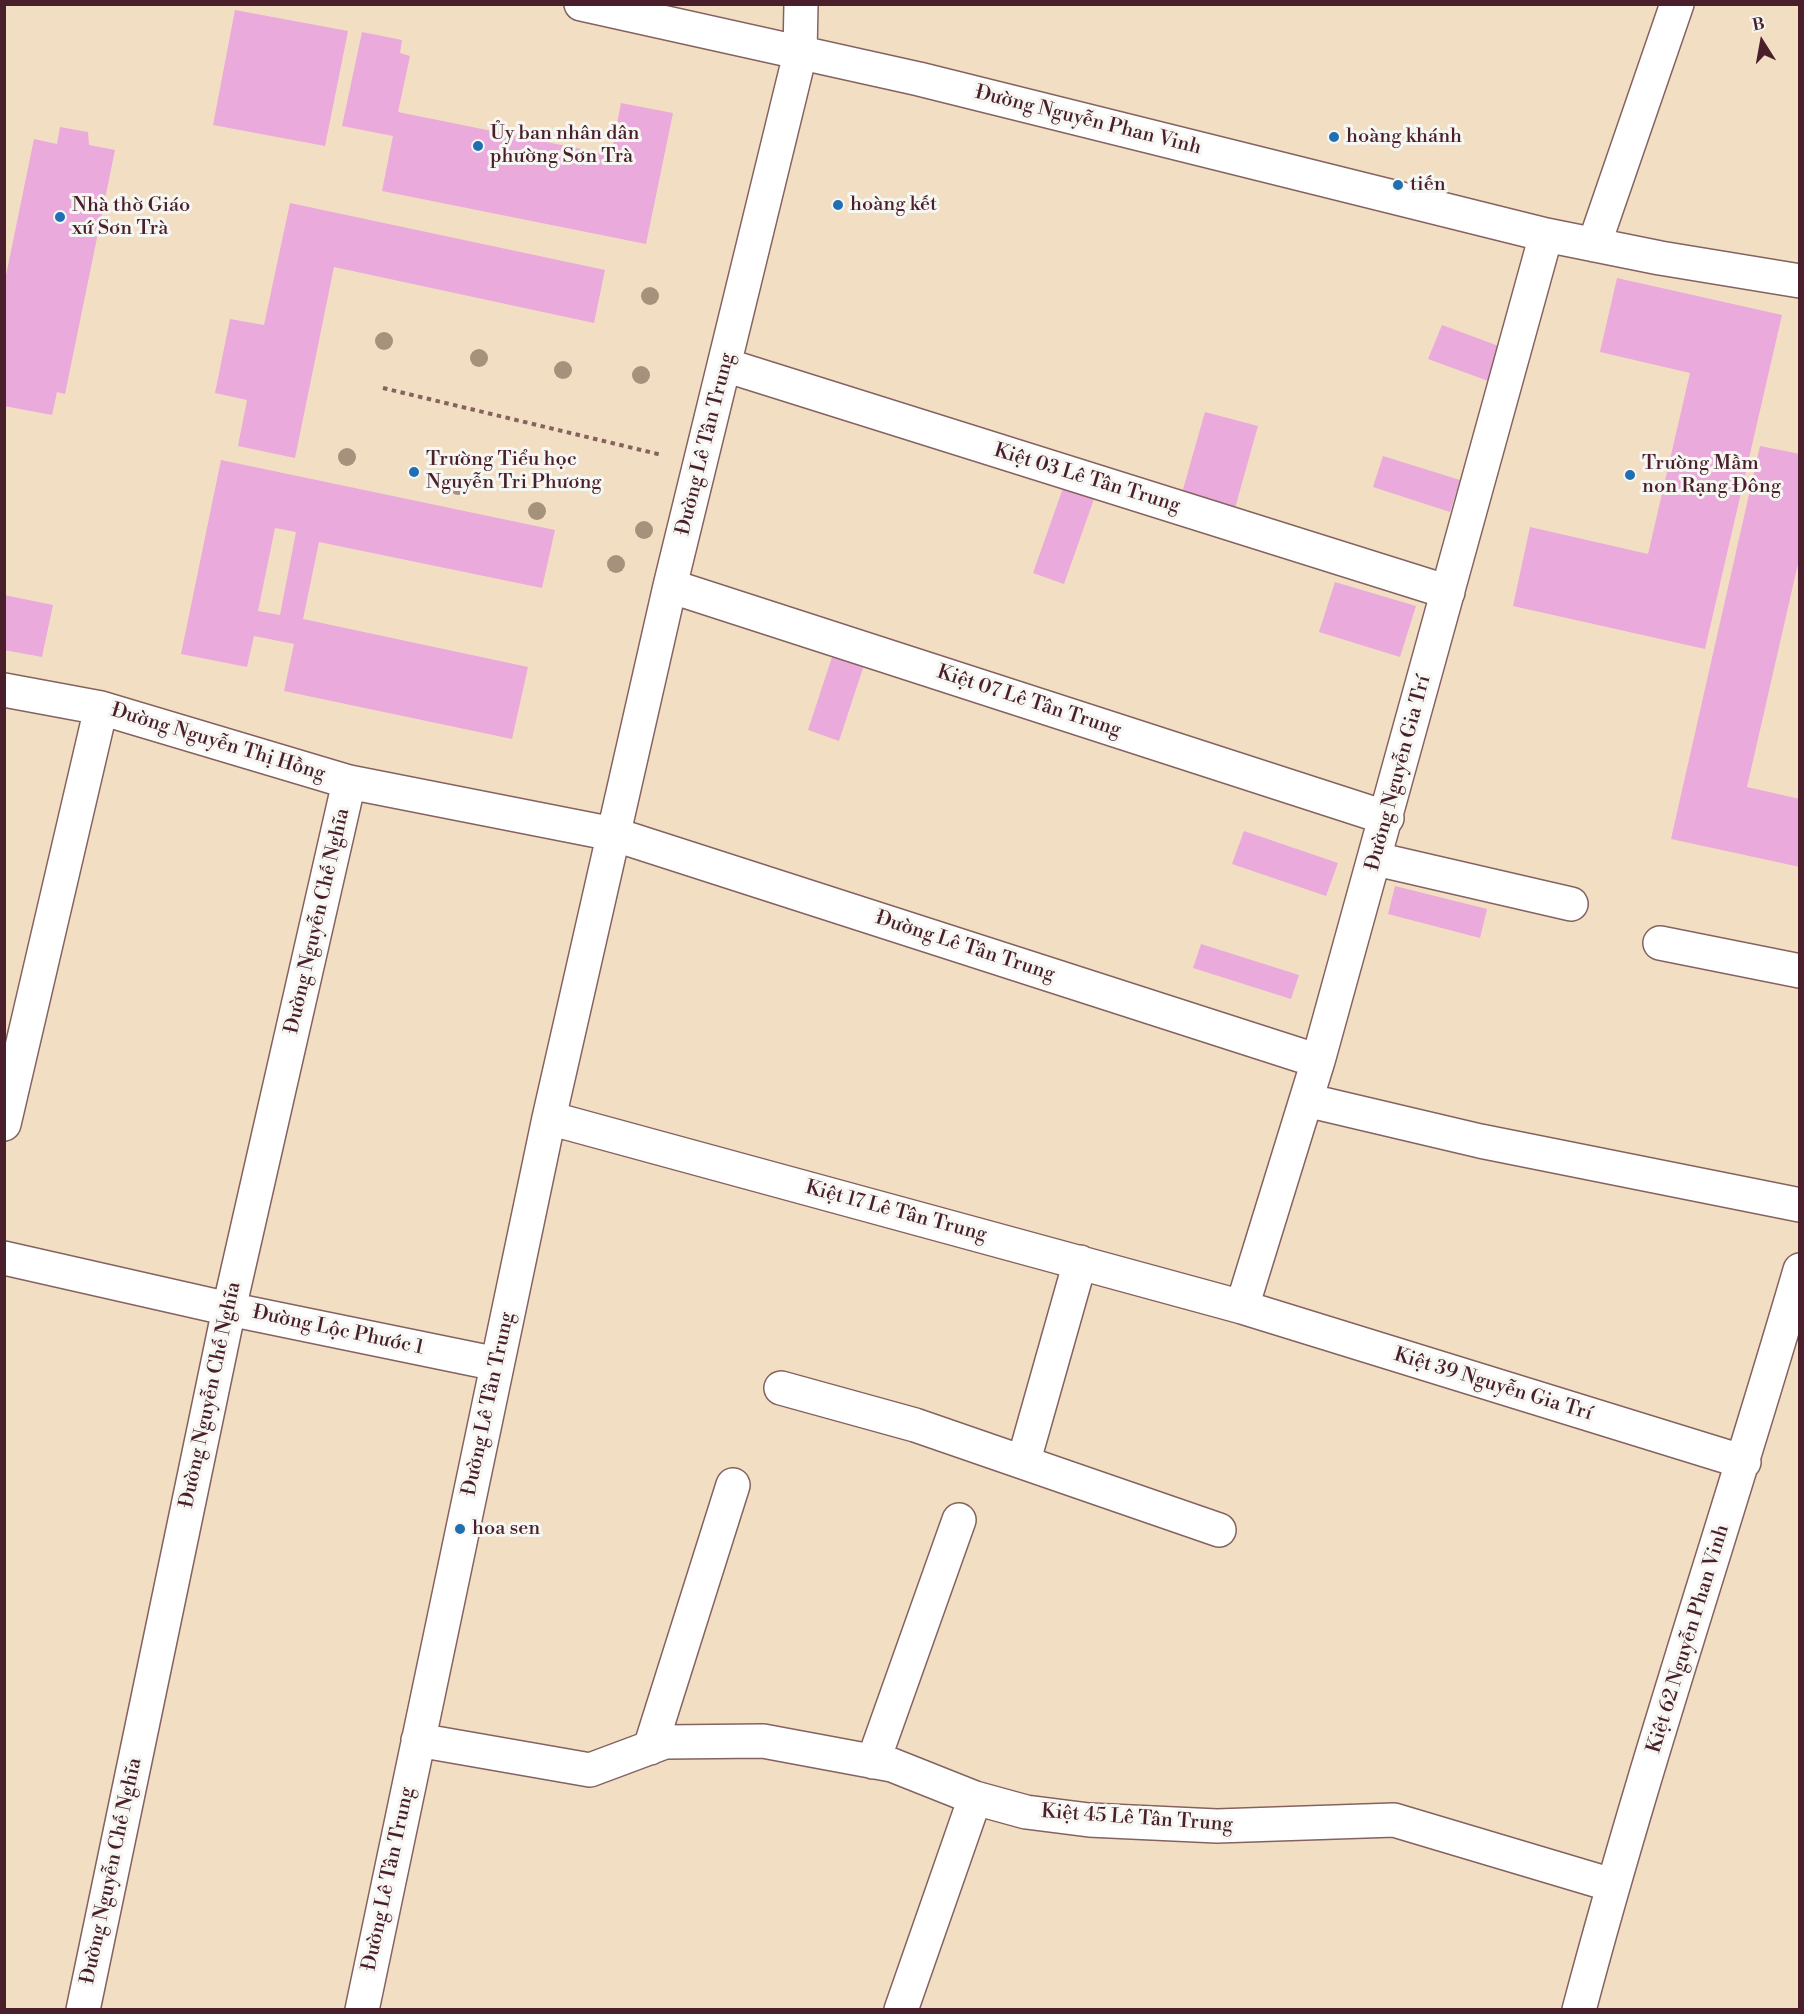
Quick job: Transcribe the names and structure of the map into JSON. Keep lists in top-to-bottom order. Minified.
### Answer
{"streets":{"street":["Đường Nguyễn Phan Vinh","Đường Lê Tân Trung","Kiệt 03 Lê Tân Trung","Kiệt 07 Lê Tân Trung","Đường Nguyễn Thị Hồng","Đường Nguyễn Gia Trí","Đường Nguyễn Chế Nghĩa","Kiệt 17 Lê Tân Trung","Đường Lộc Phước 1","Kiệt 39 Nguyễn Gia Trí","Kiệt 62 Nguyễn Phan Vinh","Kiệt 45 Lê Tân Trung"]},"crossings":[["Đường Nguyễn Phan Vinh","Đường Lê Tân Trung"],["Đường Nguyễn Phan Vinh","Đường Nguyễn Gia Trí"],["Đường Lê Tân Trung","Kiệt 03 Lê Tân Trung"],["Đường Lê Tân Trung","Kiệt 07 Lê Tân Trung"],["Đường Lê Tân Trung","Đường Nguyễn Thị Hồng"],["Đường Lê Tân Trung","Đường Nguyễn Gia Trí"],["Đường Lê Tân Trung","Kiệt 17 Lê Tân Trung"],["Đường Lê Tân Trung","Đường Lộc Phước 1"],["Đường Lê Tân Trung","Kiệt 45 Lê Tân Trung"],["Kiệt 03 Lê Tân Trung","Đường Nguyễn Gia Trí"],["Kiệt 07 Lê Tân Trung","Đường Nguyễn Gia Trí"],["Đường Nguyễn Thị Hồng","Đường Nguyễn Chế Nghĩa"],["Đường Nguyễn Gia Trí","Kiệt 17 Lê Tân Trung"],["Đường Nguyễn Gia Trí","Kiệt 39 Nguyễn Gia Trí"],["Đường Nguyễn Chế Nghĩa","Đường Lộc Phước 1"],["Kiệt 17 Lê Tân Trung","Kiệt 39 Nguyễn Gia Trí"],["Kiệt 39 Nguyễn Gia Trí","Kiệt 62 Nguyễn Phan Vinh"],["Kiệt 62 Nguyễn Phan Vinh","Kiệt 45 Lê Tân Trung"]],"places":["hoàng khánh","Ủy ban nhân dân phường Sơn Trà","tiến","hoàng kết","Nhà thờ Giáo xứ Sơn Trà","Trường Tiểu học Nguyễn Tri Phương","Trường Mầm non Rạng Đông","hoa sen"],"north":"top"}
